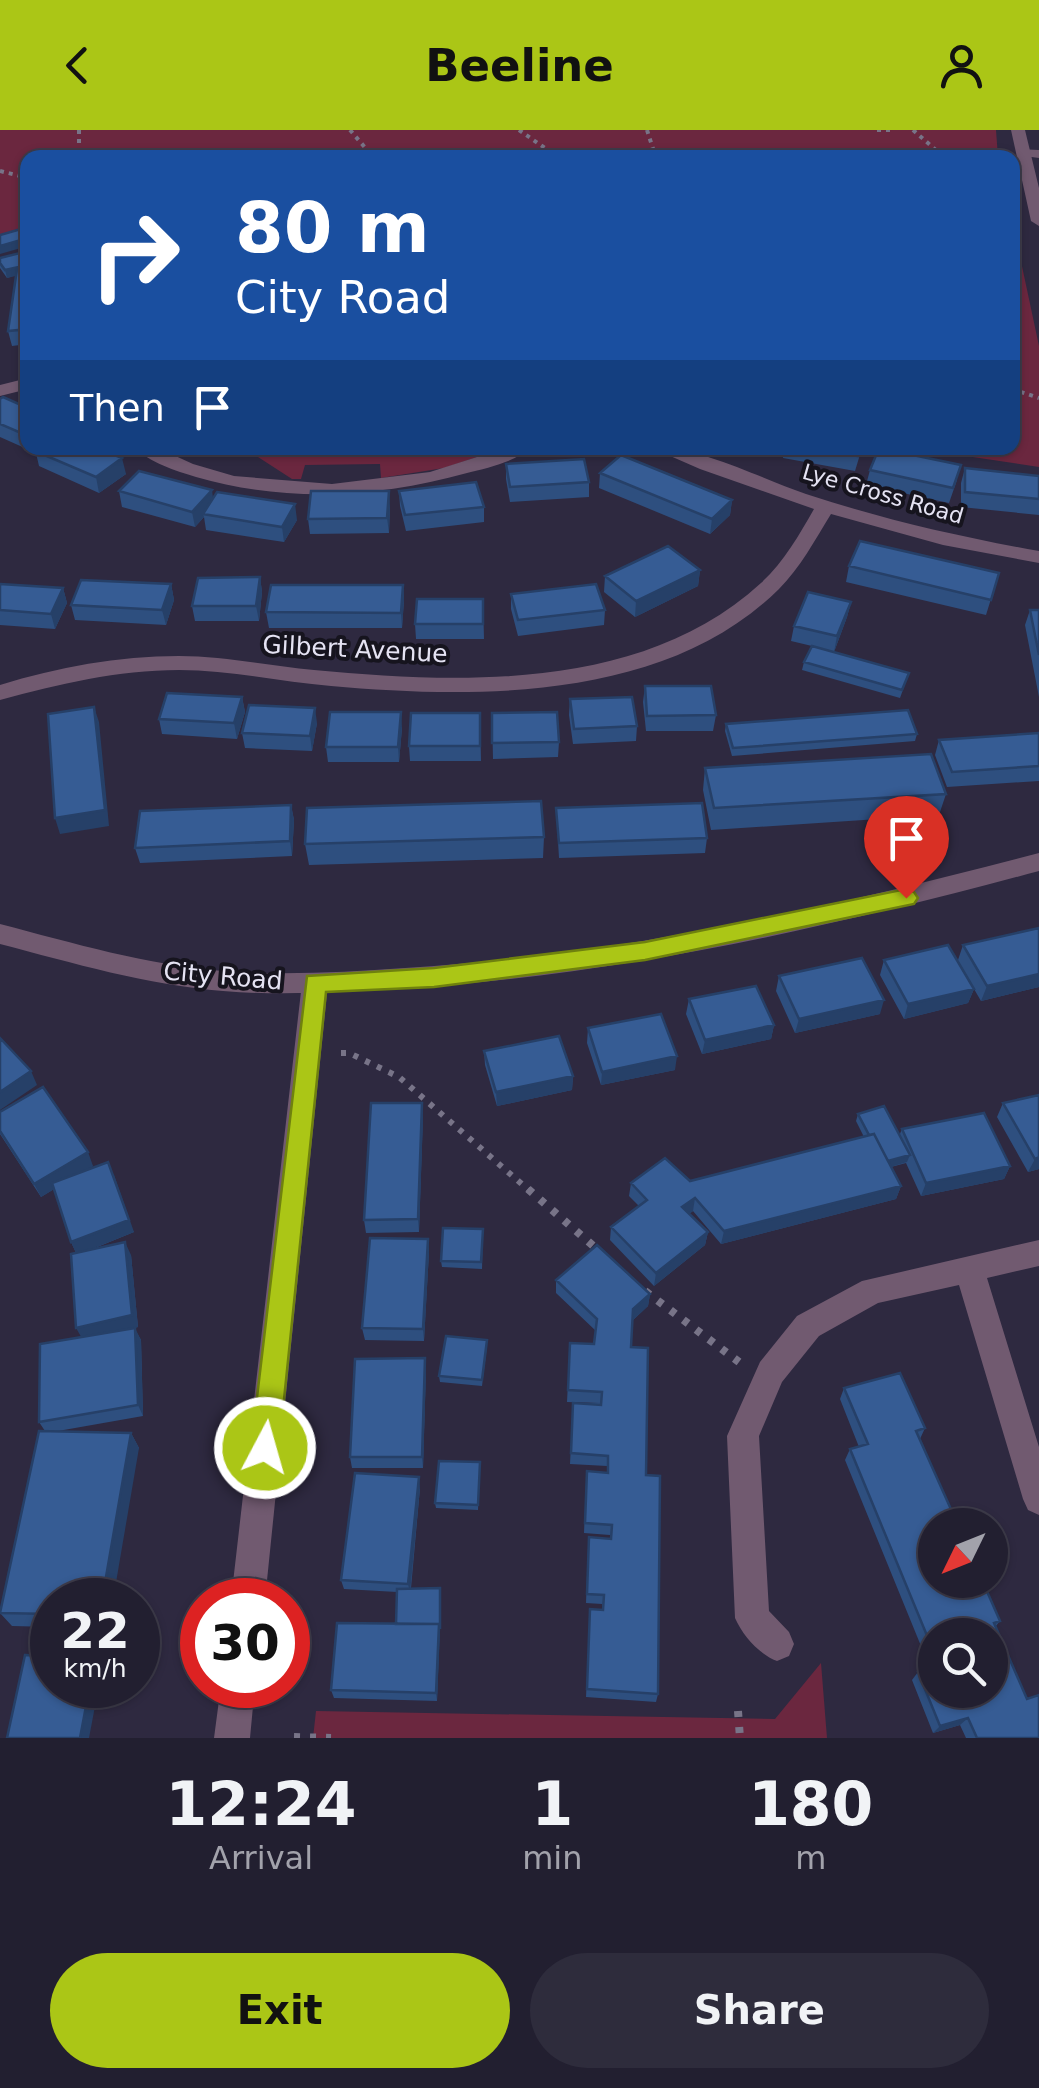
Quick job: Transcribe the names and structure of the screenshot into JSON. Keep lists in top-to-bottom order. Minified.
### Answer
{"streets":{"street":["Lye Cross Road","Gilbert Avenue","City Road"]},"crossings":[["Lye Cross Road","Gilbert Avenue"]],"north":"bottom left","page":{"header":"Beeline","turn":["80 m","City Road"],"then":"Then","speed":"22 km/h","limit":"30","eta":["12:24","Arrival","1","min","180","m"],"buttons":["Exit","Share"]}}
